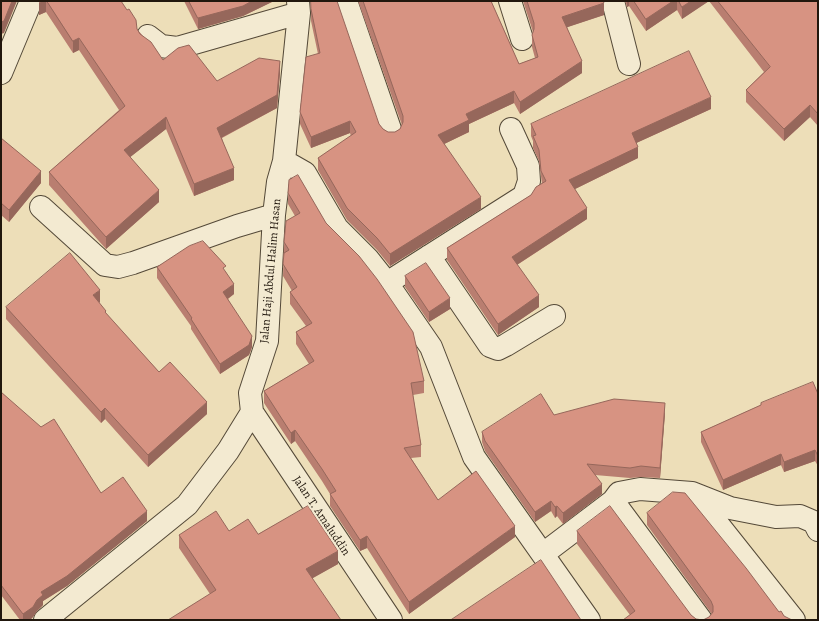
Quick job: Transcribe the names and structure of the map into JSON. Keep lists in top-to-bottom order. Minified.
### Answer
{"streets":{"street":["Jalan Haji Abdul Halim Hasan","Jalan T. Amaluddin"]},"crossings":[["Jalan Haji Abdul Halim Hasan","Jalan T. Amaluddin"]]}
